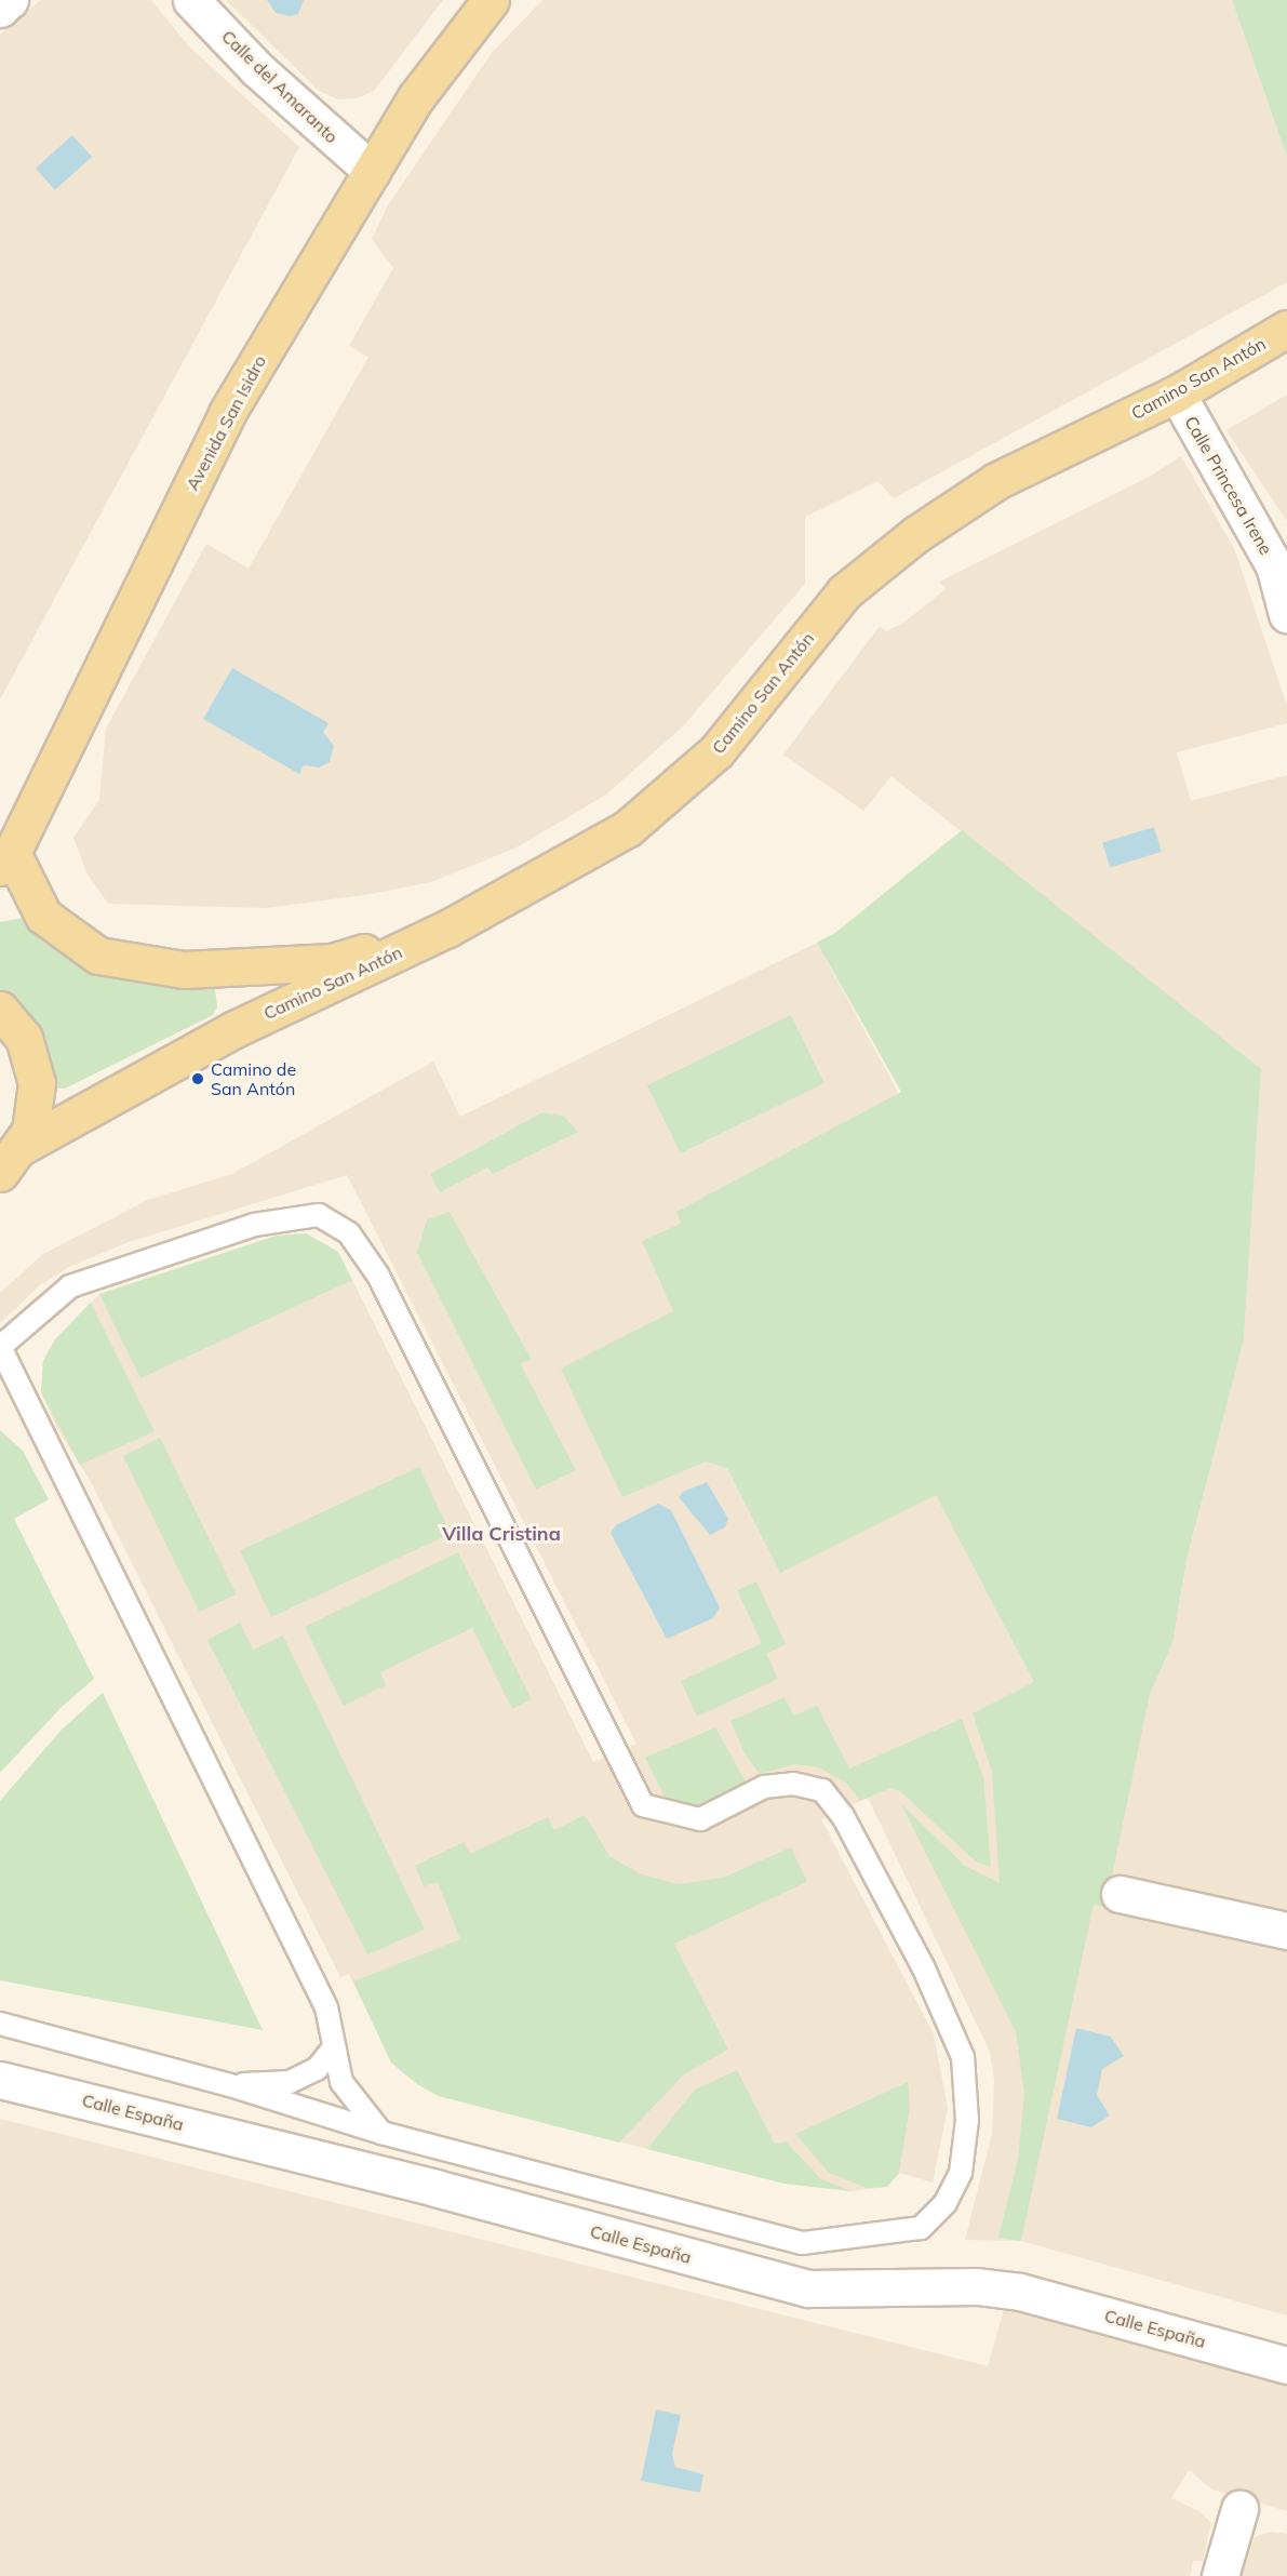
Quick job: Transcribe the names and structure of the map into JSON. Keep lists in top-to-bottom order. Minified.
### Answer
{"streets":{"main road":["Camino San Antón","Avenida San Isidro"],"street":["Calle del Amaranto","Calle Princesa Irene","Calle España"]},"crossings":[["Calle del Amaranto","Avenida San Isidro"],["Camino San Antón","Calle Princesa Irene"]],"districts":["Villa Cristina"],"places":["Camino de San Antón"]}
